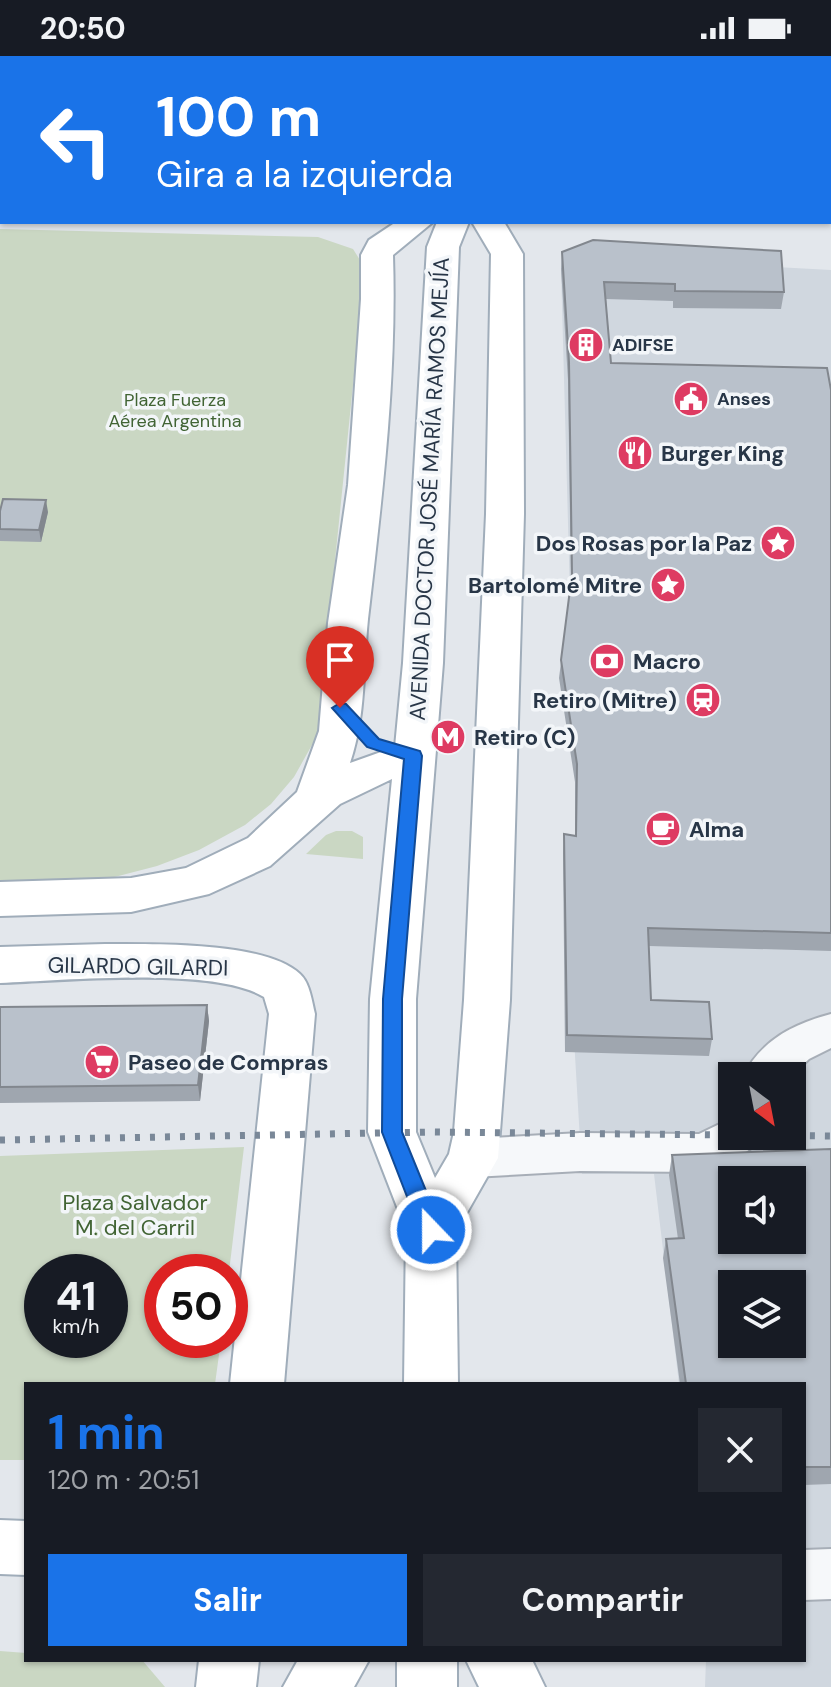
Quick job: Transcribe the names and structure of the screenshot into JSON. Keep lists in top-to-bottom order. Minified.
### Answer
{"streets":{"main road":["AVENIDA DOCTOR JOSÉ MARÍA RAMOS MEJÍA","GILARDO GILARDI"]},"parks":["Plaza Fuerza Aérea Argentina","Plaza Salvador M. del Carril"],"places":{"building":["ADIFSE"],"public building":["Anses"],"restaurant":["Burger King"],"place":["Dos Rosas por la Paz","Bartolomé Mitre"],"bank":["Macro"],"station":["Retiro (Mitre)"],"metro station":["Retiro (C)"],"cafe":["Alma"],"supermarket":["Paseo de Compras"]},"north":"bottom right","page":{"status":"20:50","turn":["100 m","Gira a la izquierda"],"speed":"41 km/h","limit":"50","heading":["1 min","120 m · 20:51"],"buttons":["Salir","Compartir"]}}
